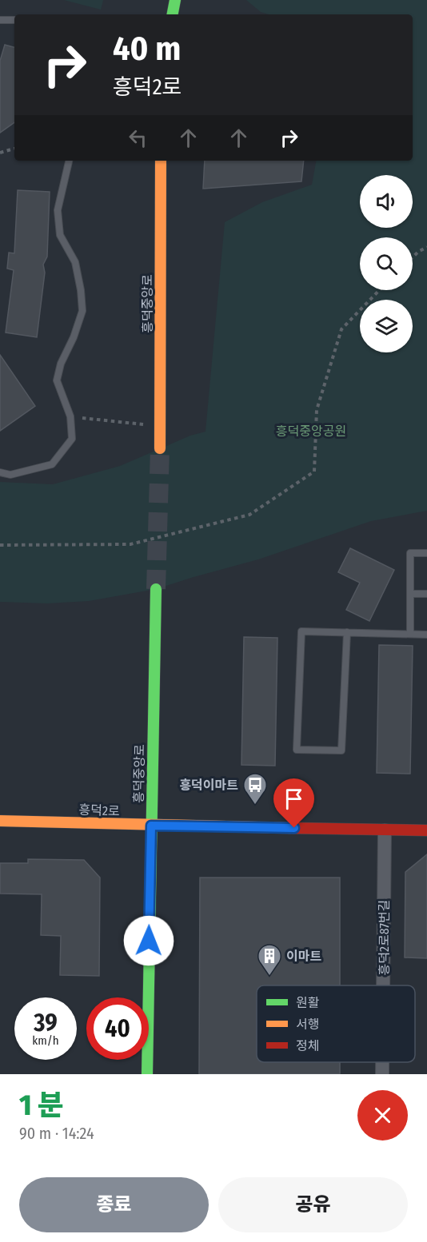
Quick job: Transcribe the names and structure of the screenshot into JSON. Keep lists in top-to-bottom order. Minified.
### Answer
{"streets":{"street":["흥덕중앙로","흥덕2로","흥덕2로87번길"]},"crossings":[["흥덕중앙로","흥덕2로"],["흥덕2로","흥덕2로87번길"]],"parks":["흥덕중앙공원"],"places":{"bus stop":["흥덕이마트"],"building":["이마트"]},"legend":["원활","서행","정체"],"page":{"turn":["40 m","흥덕2로"],"speed":"39 km/h","limit":"40","heading":["1 분","90 m · 14:24"],"buttons":["종료","공유"]}}
